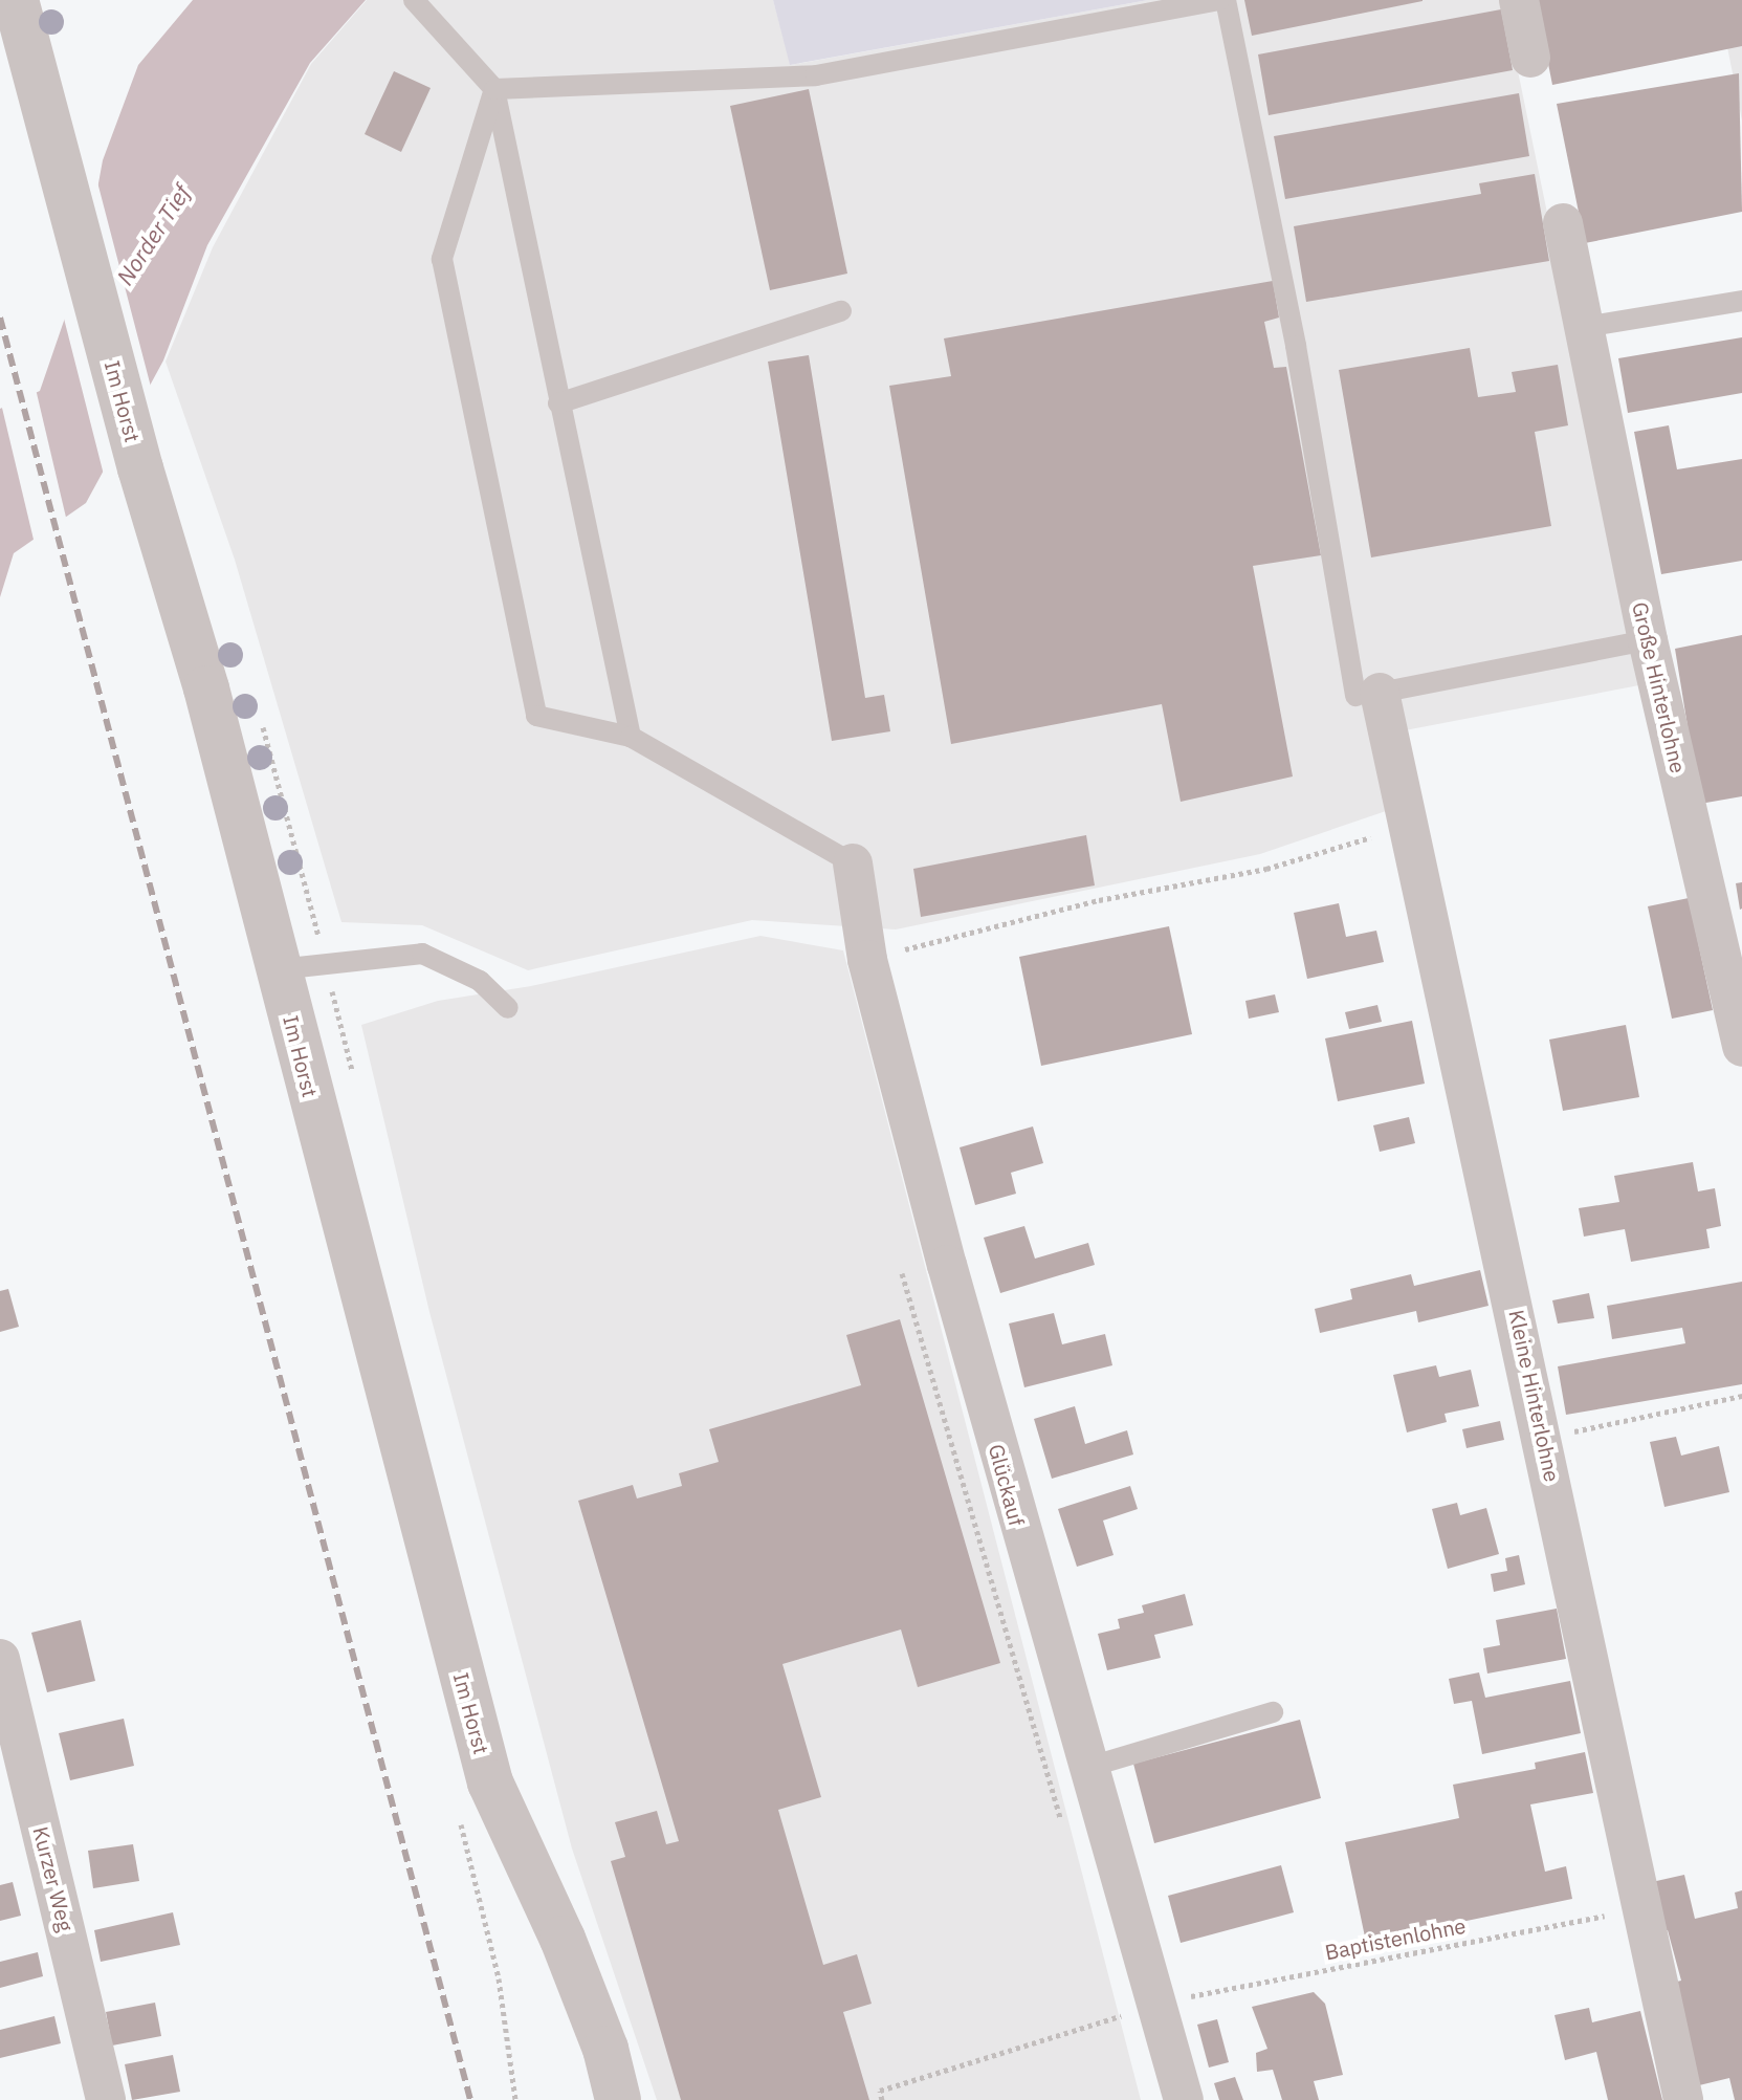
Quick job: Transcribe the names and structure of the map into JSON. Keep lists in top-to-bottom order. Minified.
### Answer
{"streets":{"street":["Im Horst","Große Hinterlohne","Kleine Hinterlohne","Glückauf","Kurzer Weg"],"path":["Baptistenlohne"]},"crossings":[["Kleine Hinterlohne","Baptistenlohne"],["Glückauf","Baptistenlohne"]],"water":["Norder Tief"]}
